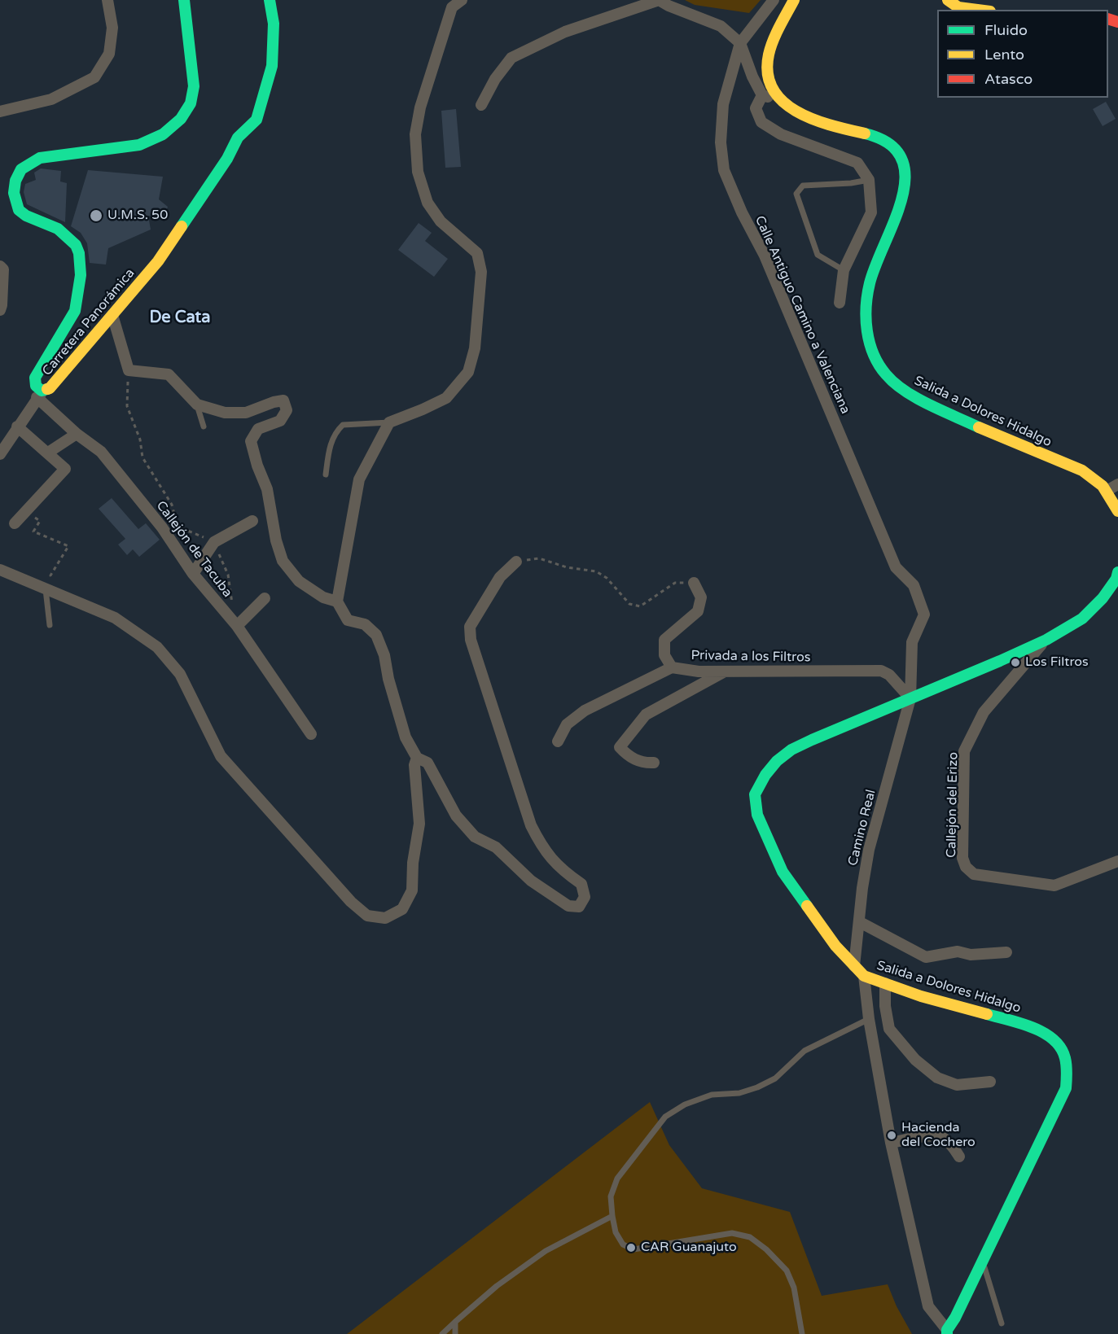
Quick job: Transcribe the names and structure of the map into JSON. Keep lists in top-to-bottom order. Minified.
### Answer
{"streets":{"main road":["Carretera Panorámica","Salida a Dolores Hidalgo"],"street":["Calle Antiguo Camino a Valenciana","Callejón de Tacuba","Privada a los Filtros","Callejón del Erizo","Camino Real"]},"crossings":[["Calle Antiguo Camino a Valenciana","Salida a Dolores Hidalgo"],["Calle Antiguo Camino a Valenciana","Privada a los Filtros"],["Calle Antiguo Camino a Valenciana","Camino Real"],["Carretera Panorámica","Callejón de Tacuba"],["Salida a Dolores Hidalgo","Privada a los Filtros"],["Salida a Dolores Hidalgo","Callejón del Erizo"],["Salida a Dolores Hidalgo","Camino Real"],["Privada a los Filtros","Camino Real"]],"districts":["De Cata"],"places":["U.M.S. 50","Los Filtros","Hacienda del Cochero","CAR Guanajuto"],"legend":["Fluido","Lento","Atasco"]}
